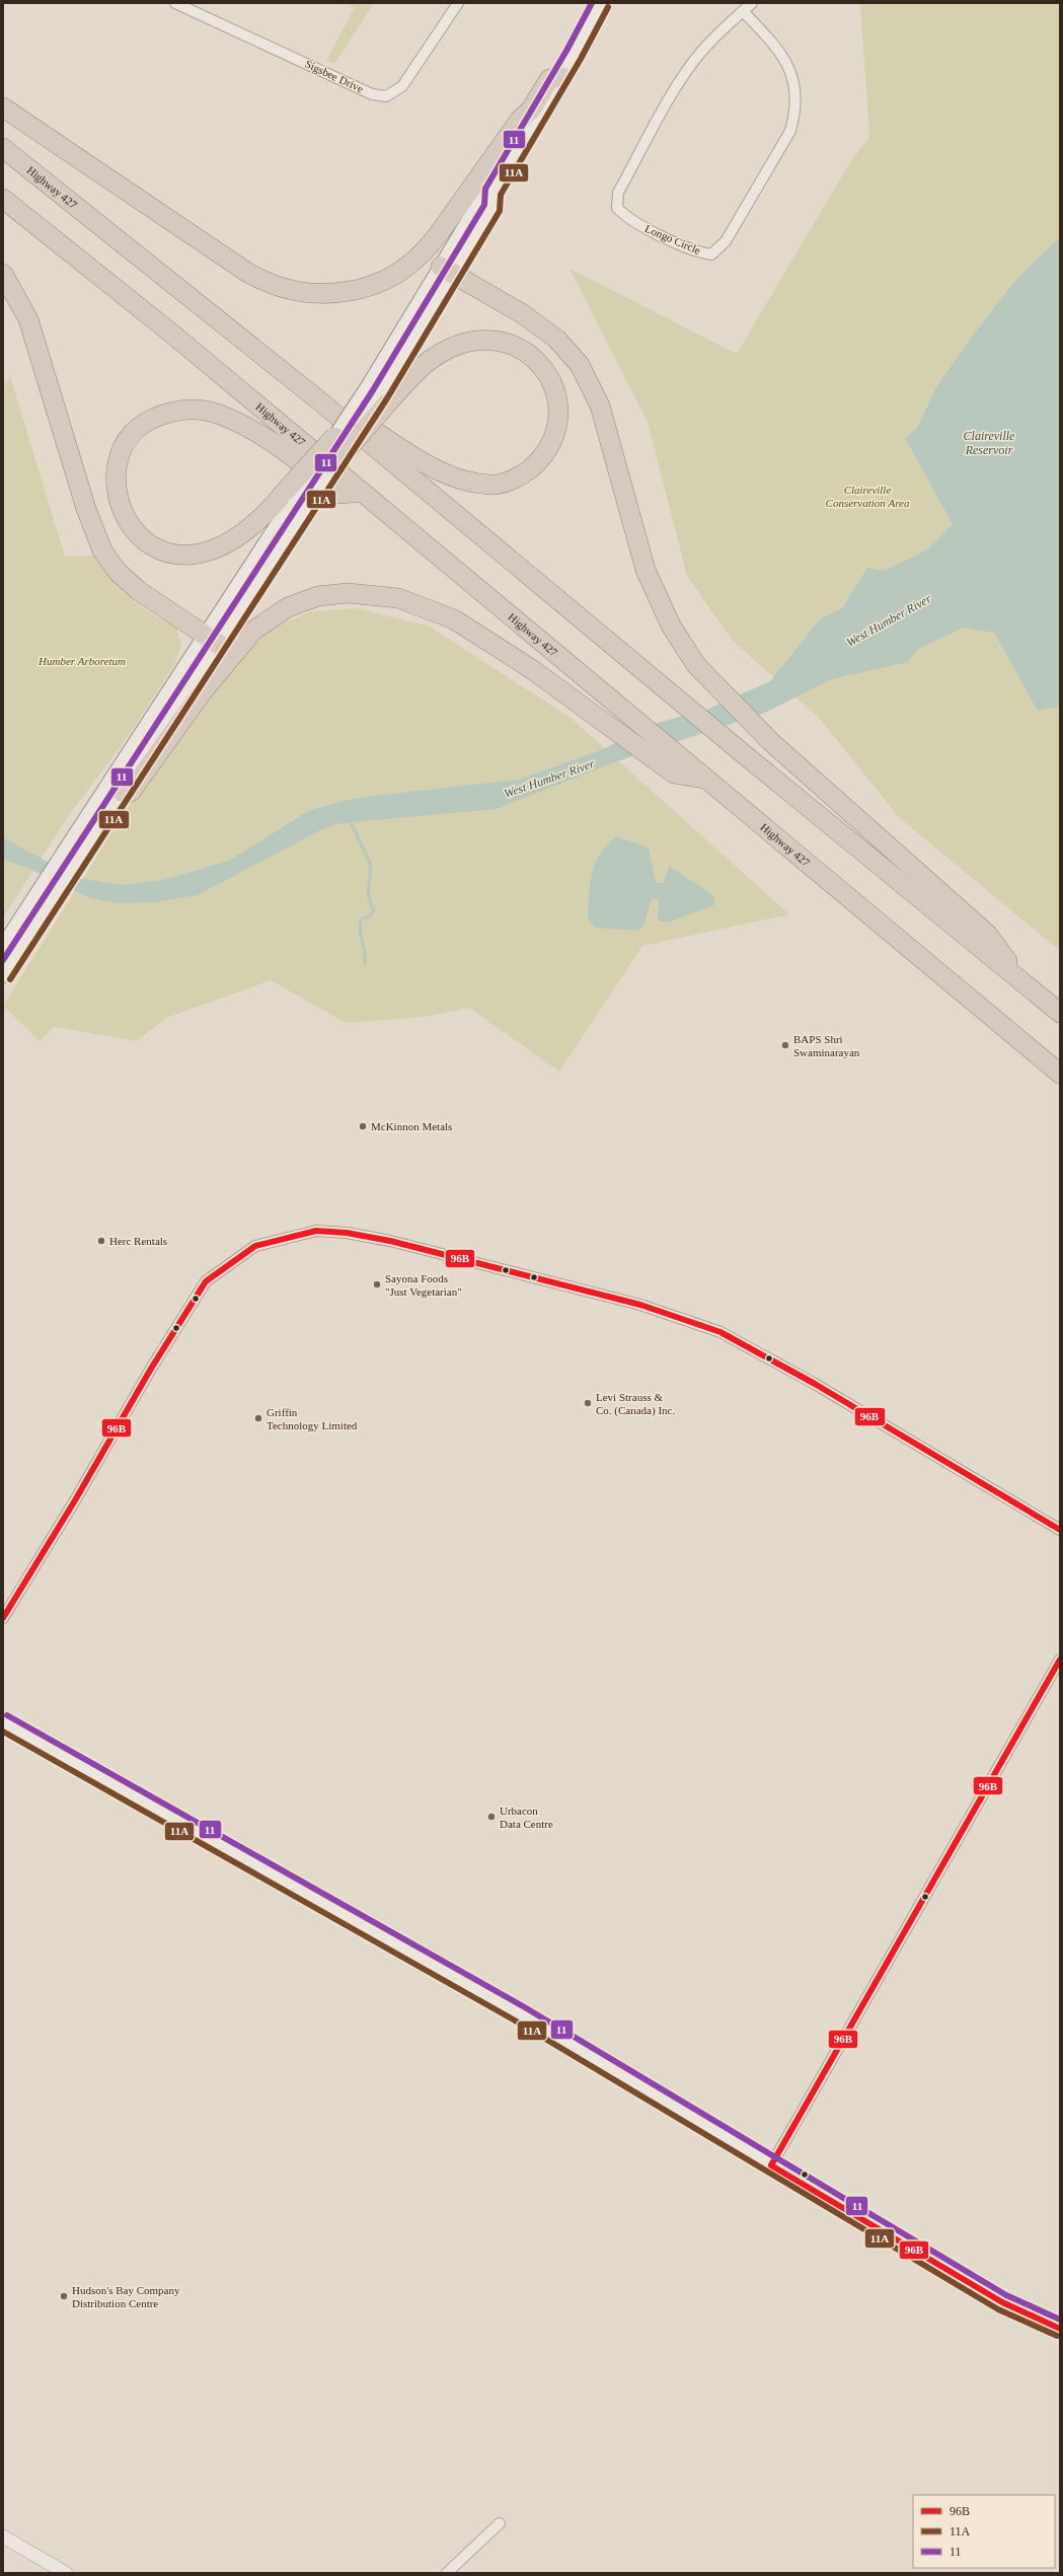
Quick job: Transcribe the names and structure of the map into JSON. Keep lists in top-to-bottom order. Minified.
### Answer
{"streets":{"highway":["Highway 427"],"street":["Sigsbee Drive","Longo Circle"]},"water":["Claireville Reservoir","West Humber River"],"parks":["Claireville Conservation Area","Humber Arboretum"],"places":["BAPS Shri Swaminarayan","McKinnon Metals","Herc Rentals","Sayona Foods \"Just Vegetarian\"","Levi Strauss & Co. (Canada) Inc.","Griffin Technology Limited","Urbacon Data Centre","Hudson's Bay Company Distribution Centre"],"lines":["transit line 11","transit line 11A","transit line 96B"],"legend":["96B","11A","11"]}
